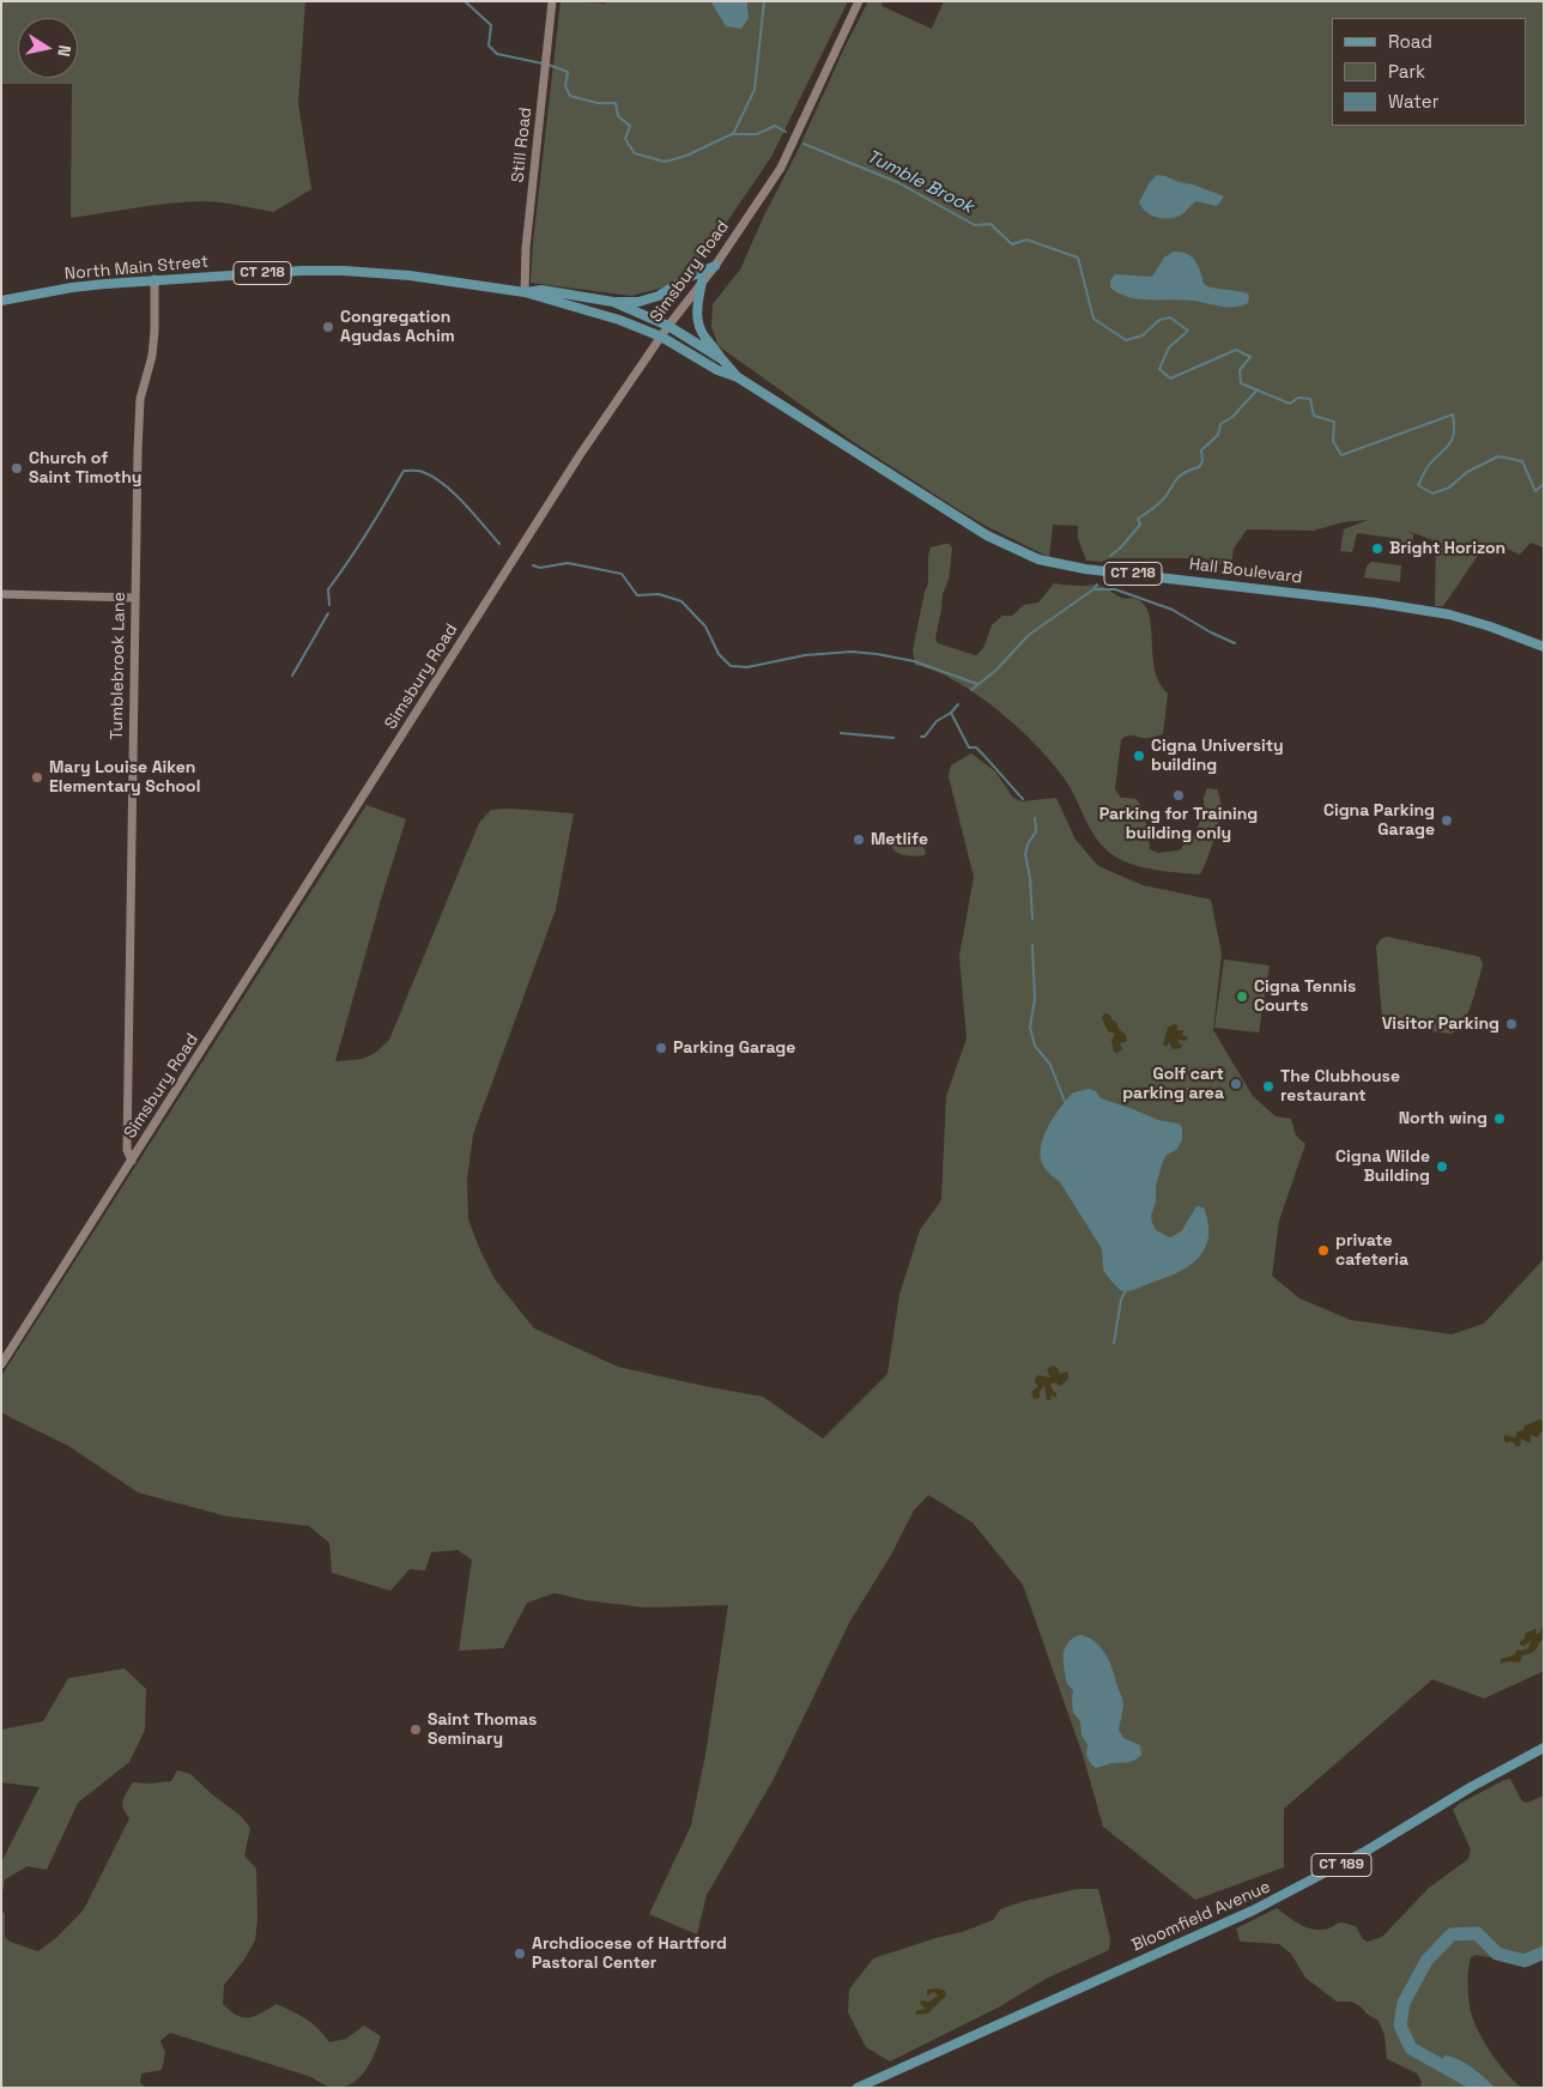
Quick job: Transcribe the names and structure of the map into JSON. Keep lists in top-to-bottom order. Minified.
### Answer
{"streets":{"main road":["Still Road","North Main Street","Simsbury Road","CT 218","Hall Boulevard","Tumblebrook Lane","CT 189","Bloomfield Avenue"]},"crossings":[["Still Road","North Main Street"],["North Main Street","Simsbury Road"],["North Main Street","Hall Boulevard"],["North Main Street","Tumblebrook Lane"],["Simsbury Road","Hall Boulevard"],["Simsbury Road","Tumblebrook Lane"]],"water":["Tumble Brook"],"places":["Congregation Agudas Achim","Church of Saint Timothy","Bright Horizon","Cigna University building","Mary Louise Aiken Elementary School","Parking for Training building only","Cigna Parking Garage","Metlife","Cigna Tennis Courts","Visitor Parking","Parking Garage","Golf cart parking area","The Clubhouse restaurant","North wing","Cigna Wilde Building","private cafeteria","Saint Thomas Seminary","Archdiocese of Hartford Pastoral Center"],"legend":["Road","Park","Water"],"north":"right"}
